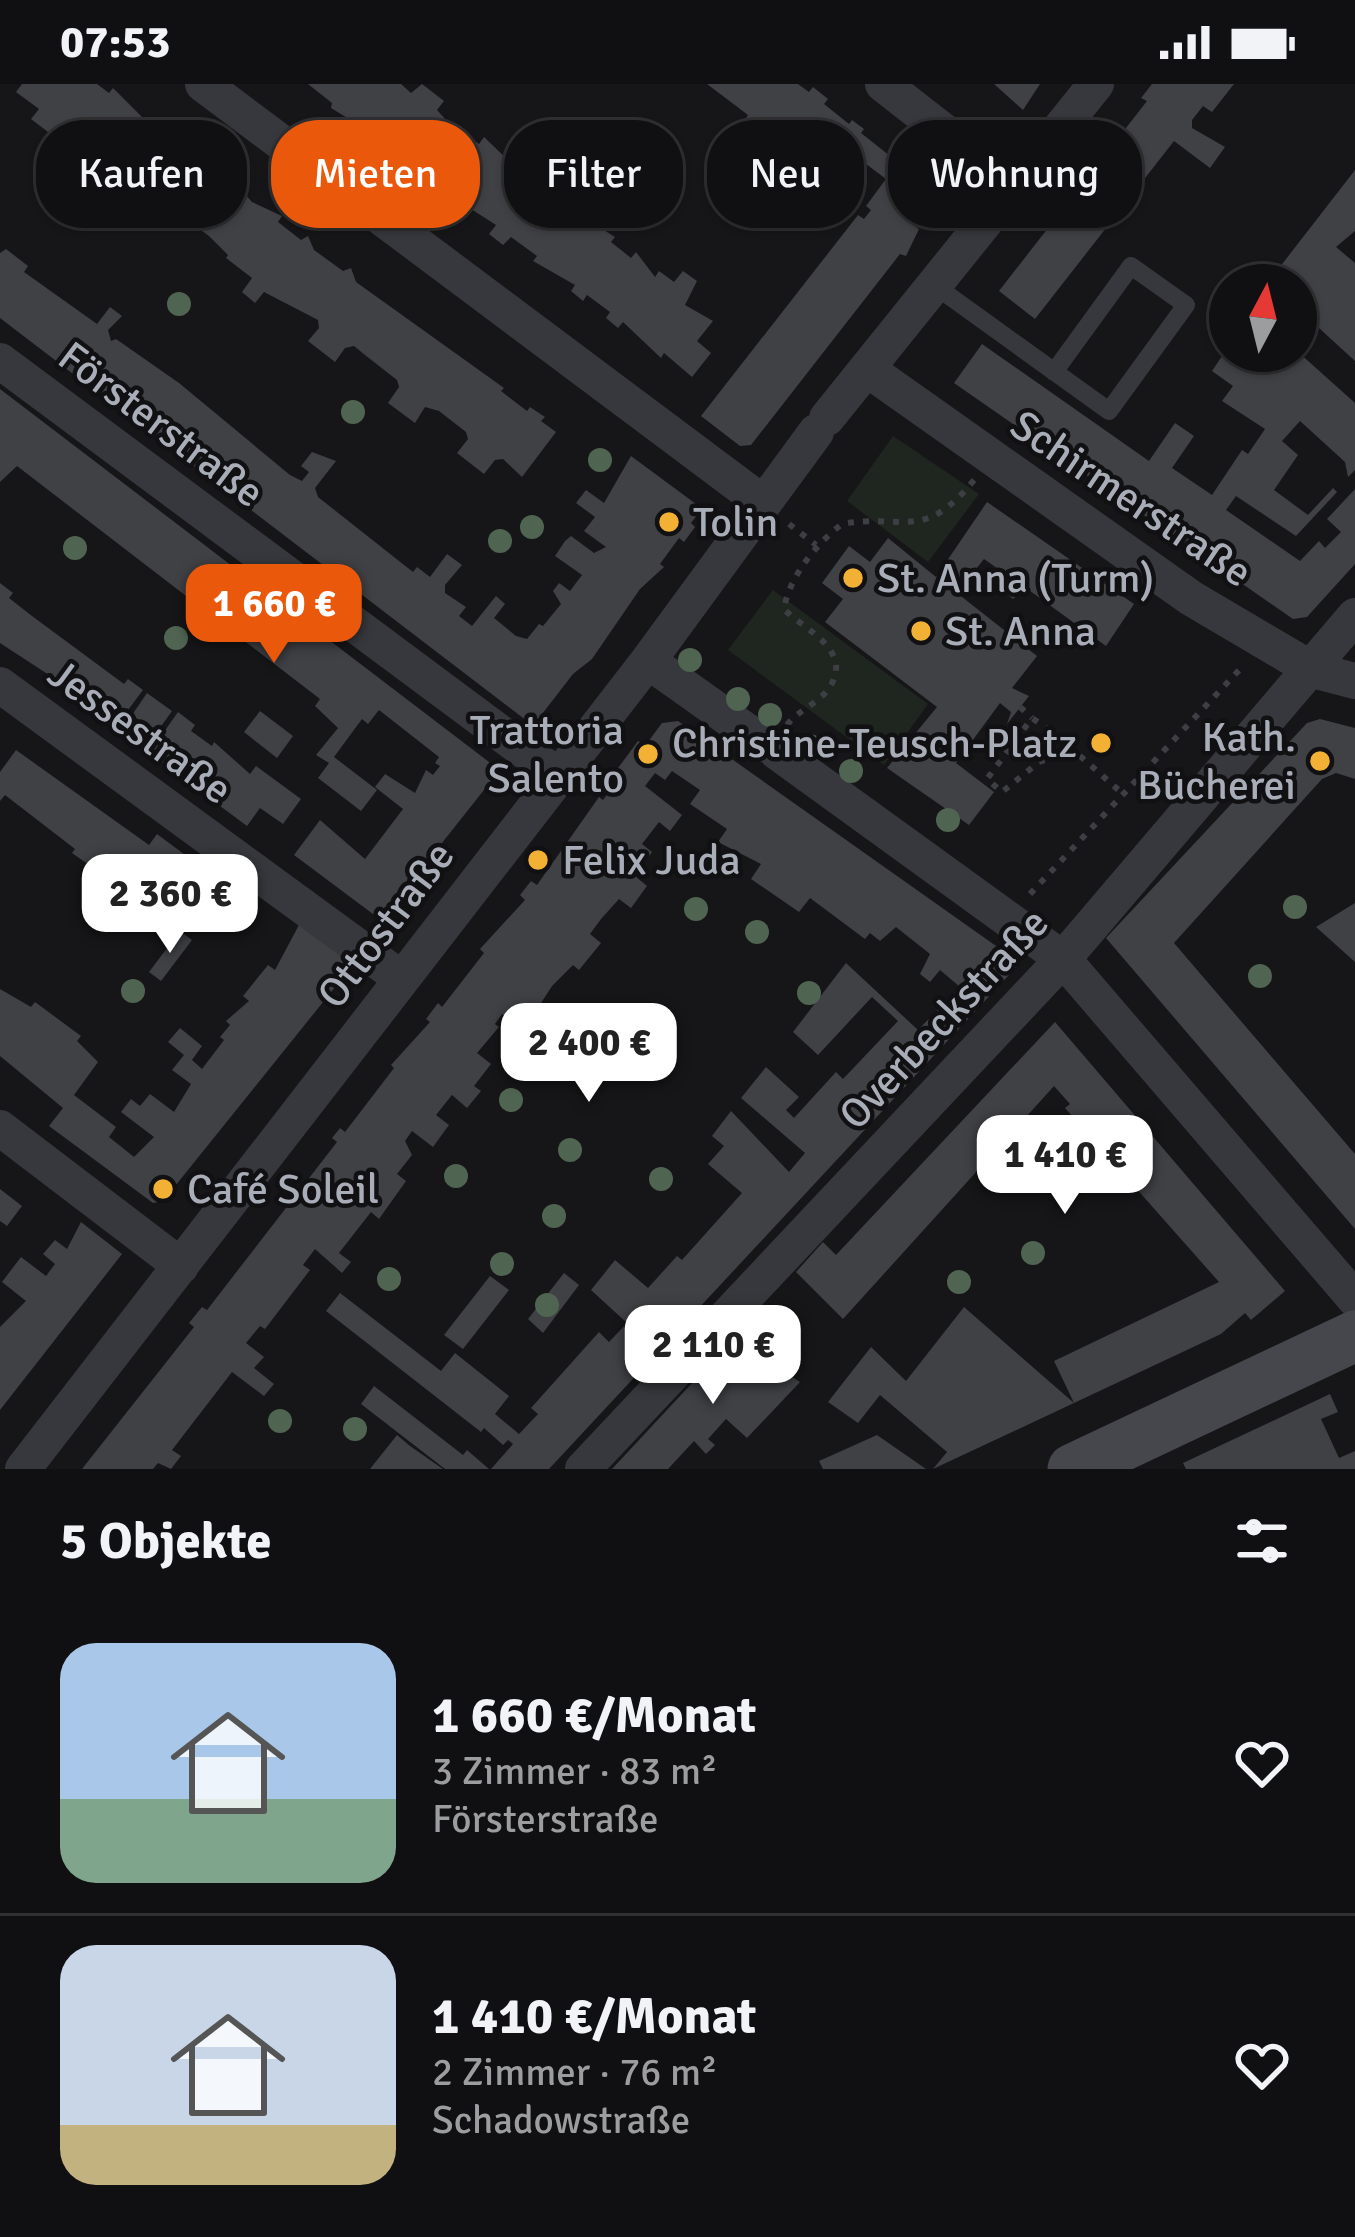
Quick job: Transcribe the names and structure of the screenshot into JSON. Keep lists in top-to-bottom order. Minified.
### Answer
{"streets":{"street":["Försterstraße","Schirmerstraße","Jessestraße","Ottostraße","Overbeckstraße"]},"crossings":[["Försterstraße","Ottostraße"],["Schirmerstraße","Ottostraße"],["Schirmerstraße","Overbeckstraße"],["Jessestraße","Ottostraße"]],"places":["Tolin","St. Anna (Turm)","St. Anna","Christine-Teusch-Platz","Trattoria Salento","Kath. Bücherei","Felix Juda","Café Soleil"],"north":"top","page":{"status":"07:53","chip":["Kaufen","Mieten","Filter","Neu","Wohnung"],"price":["1 660 €","2 360 €","2 400 €","1 410 €","2 110 €"],"heading":"5 Objekte","list":[{"name":"1 660 €/Monat","note":"3 Zimmer · 83 m² · Försterstraße"},{"name":"1 410 €/Monat","note":"2 Zimmer · 76 m² · Schadowstraße"}]}}
